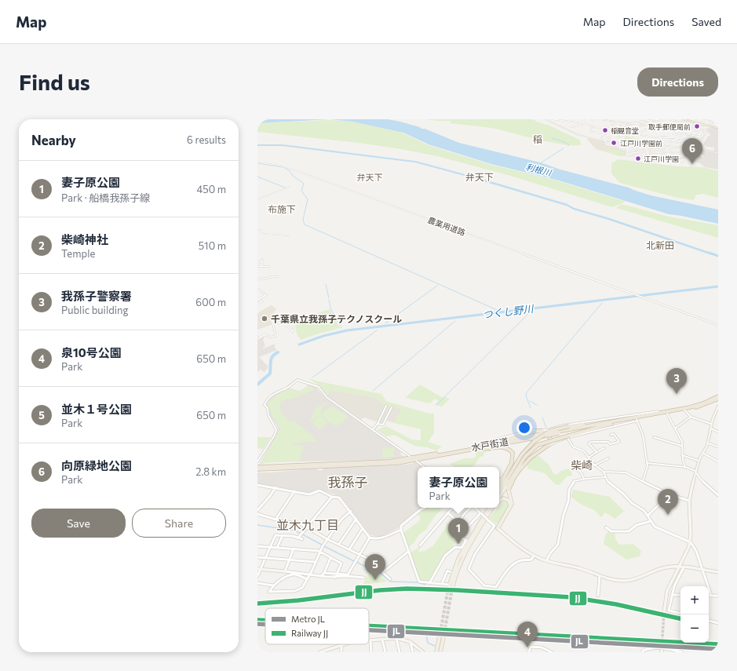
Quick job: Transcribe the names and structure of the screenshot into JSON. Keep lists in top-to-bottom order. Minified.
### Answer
{"streets":{"highway":["水戸街道"],"street":["農業用道路"]},"districts":["稲","弁天下","弁天下","布施下","北新田","柴崎","我孫子","並木九丁目"],"water":["利根川","つくし野川"],"places":["取手郵便局前","稲観音堂","江戸川学園前","江戸川学園","千葉県立我孫子テクノスクール"],"lines":["rail line JJ","metro line JL"],"legend":["Metro JL","Railway JJ"],"page":{"header":"Map","nav":["Map","Directions","Saved"],"buttons":["Directions",["Save","Share"]],"title":"Find us","heading":["Nearby","6 results"],"pins":["6","3","2","1","5","4"],"list":[{"mark":"1","name":"妻子原公園","note":"Park · 船橋我孫子線","value":"450 m"},{"mark":"2","name":"柴崎神社","note":"Temple","value":"510 m"},{"mark":"3","name":"我孫子警察署","note":"Public building","value":"600 m"},{"mark":"4","name":"泉10号公園","note":"Park","value":"650 m"},{"mark":"5","name":"並木１号公園","note":"Park","value":"650 m"},{"mark":"6","name":"向原緑地公園","note":"Park","value":"2.8 km"}],"popup":["妻子原公園","Park"],"map_buttons":["+","−"]}}
